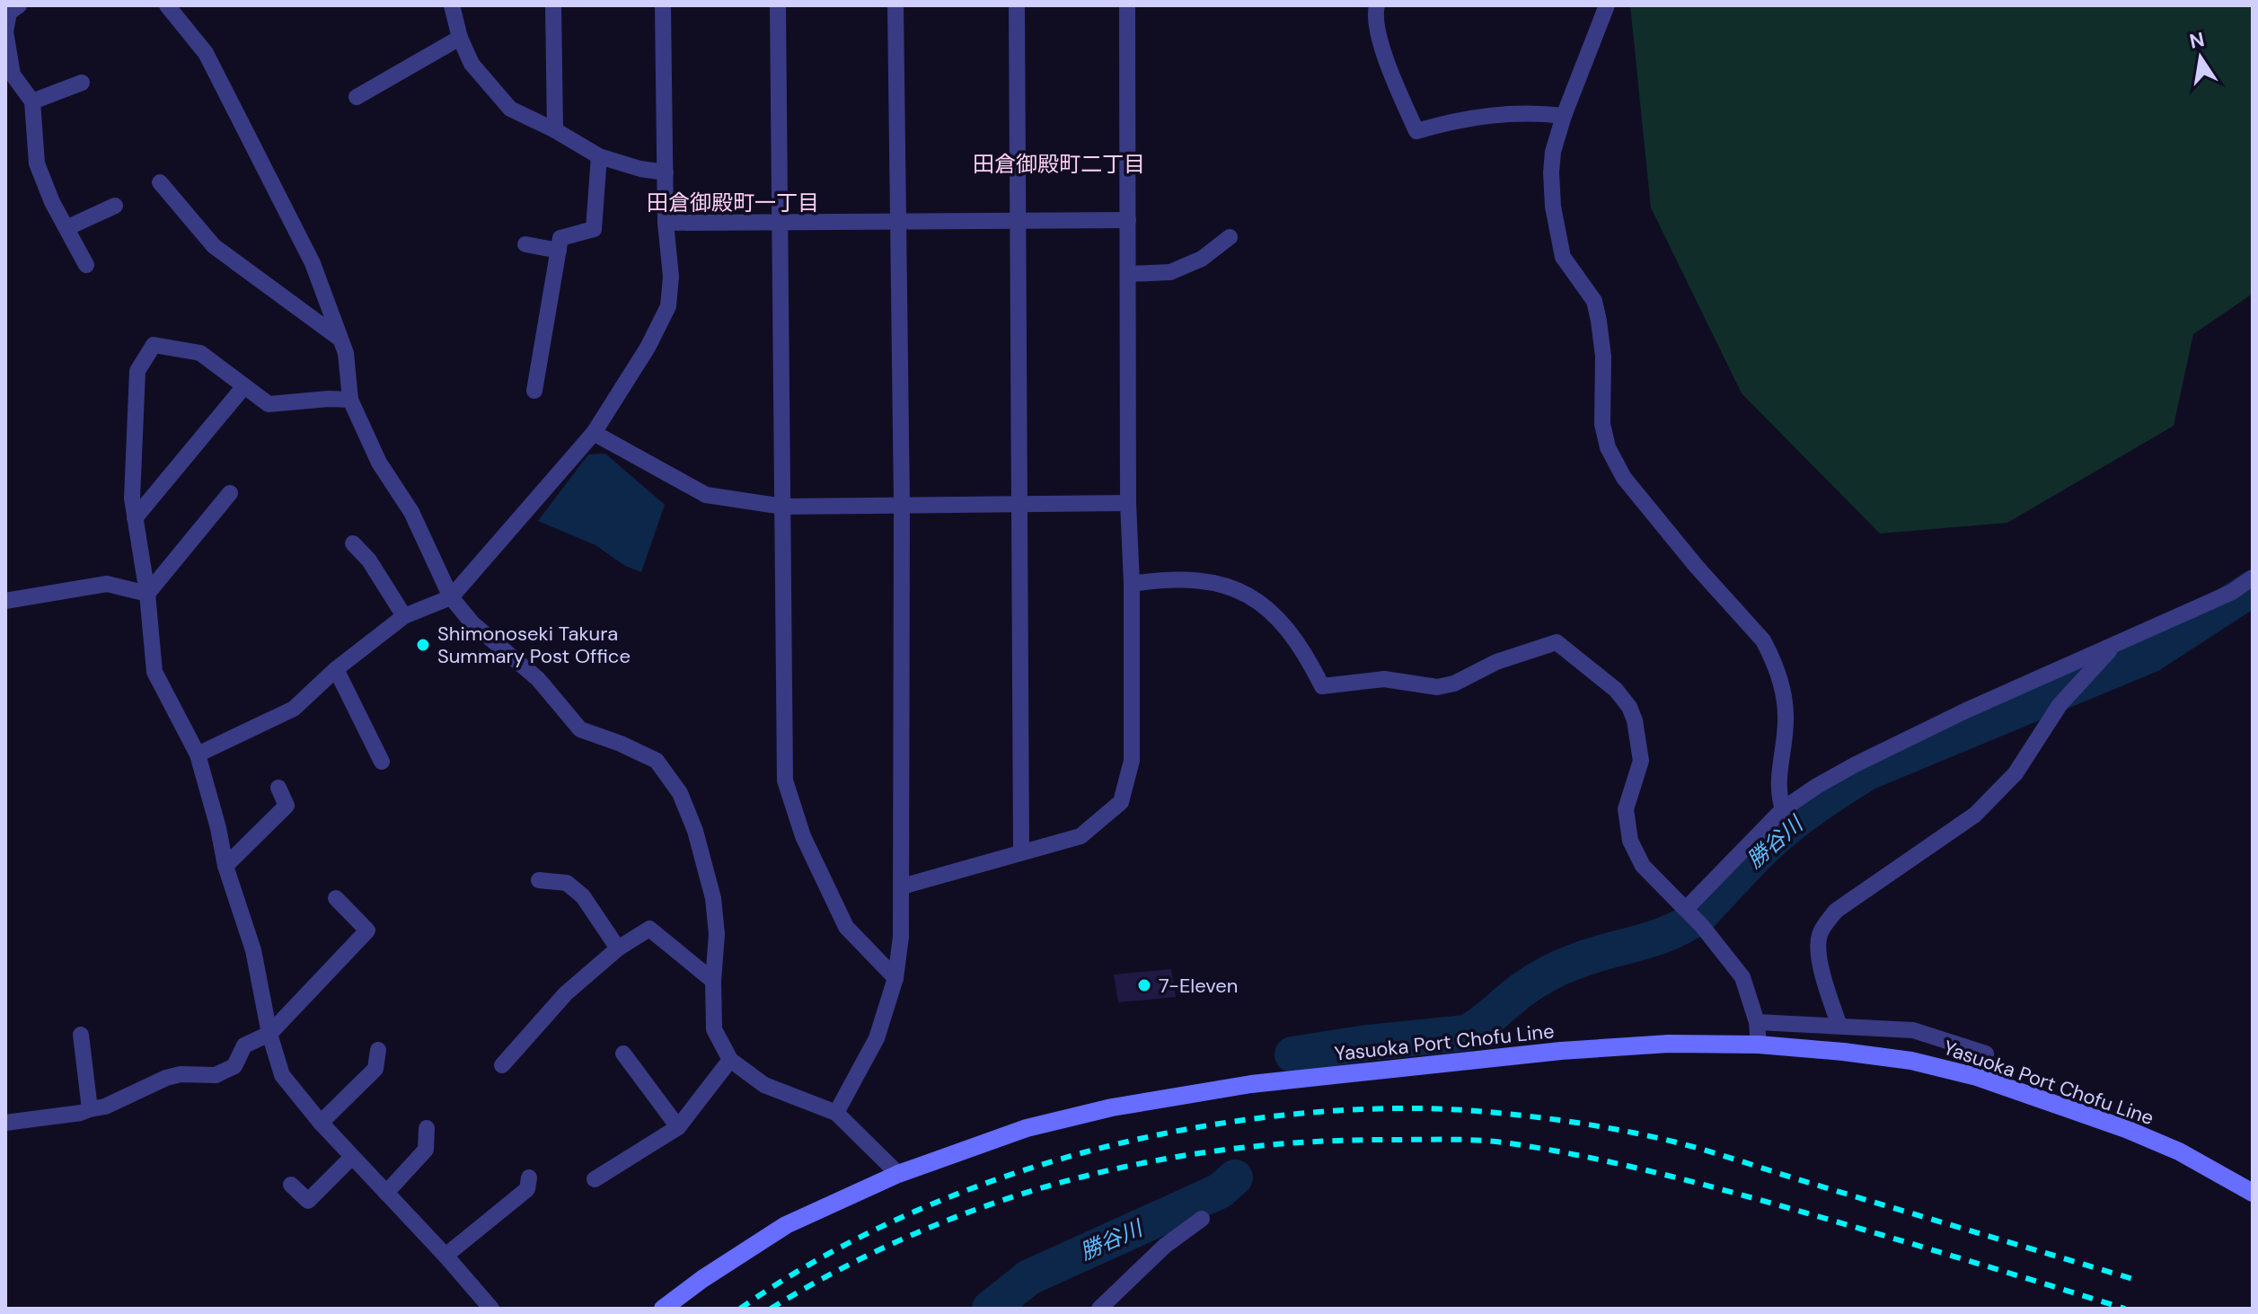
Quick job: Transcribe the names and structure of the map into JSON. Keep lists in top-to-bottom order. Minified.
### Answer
{"streets":{"main road":["Yasuoka Port Chofu Line"]},"districts":["田倉御殿町二丁目","田倉御殿町一丁目"],"water":["勝谷川"],"places":["Shimonoseki Takura Summary Post Office","7-Eleven"],"north":"top"}
